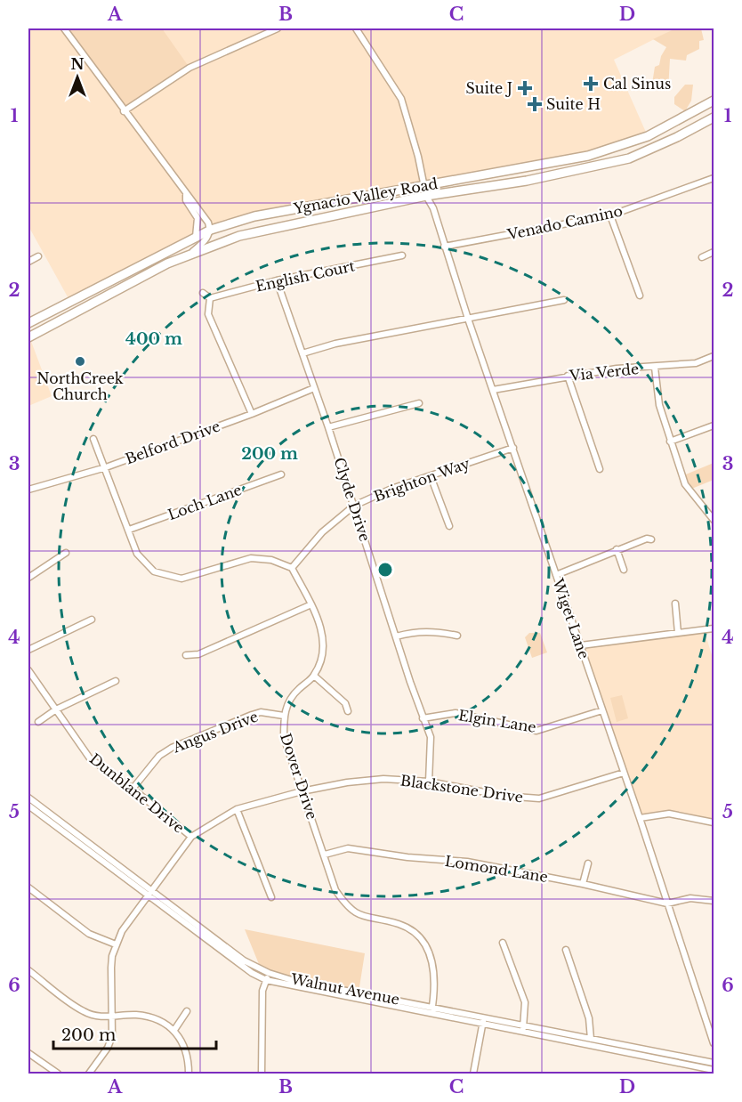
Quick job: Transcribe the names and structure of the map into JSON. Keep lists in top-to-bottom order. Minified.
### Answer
{"streets":{"highway":["Ygnacio Valley Road"],"street":["Venado Camino","English Court","Via Verde","Belford Drive","Brighton Way","Clyde Drive","Loch Lane","Wiget Lane","Elgin Lane","Angus Drive","Dover Drive","Blackstone Drive","Dunblane Drive","Lomond Lane","Walnut Avenue"]},"crossings":[["Ygnacio Valley Road","Wiget Lane"],["Venado Camino","Wiget Lane"],["English Court","Clyde Drive"],["Via Verde","Wiget Lane"],["Belford Drive","Clyde Drive"],["Brighton Way","Clyde Drive"],["Brighton Way","Wiget Lane"],["Brighton Way","Dover Drive"],["Clyde Drive","Elgin Lane"],["Clyde Drive","Blackstone Drive"],["Wiget Lane","Elgin Lane"],["Wiget Lane","Blackstone Drive"],["Wiget Lane","Lomond Lane"],["Angus Drive","Dover Drive"],["Angus Drive","Dunblane Drive"],["Dover Drive","Blackstone Drive"],["Dover Drive","Lomond Lane"],["Dover Drive","Walnut Avenue"],["Blackstone Drive","Dunblane Drive"],["Blackstone Drive","Walnut Avenue"]],"places":{"health":["Cal Sinus","Suite J","Suite H"],"other":["NorthCreek Church"]},"scale_bar":"200 m","north":"top","grid":{"columns":["A","B","C","D"],"rows":["1","2","3","4","5","6"]},"rings":["400 m","200 m"]}
